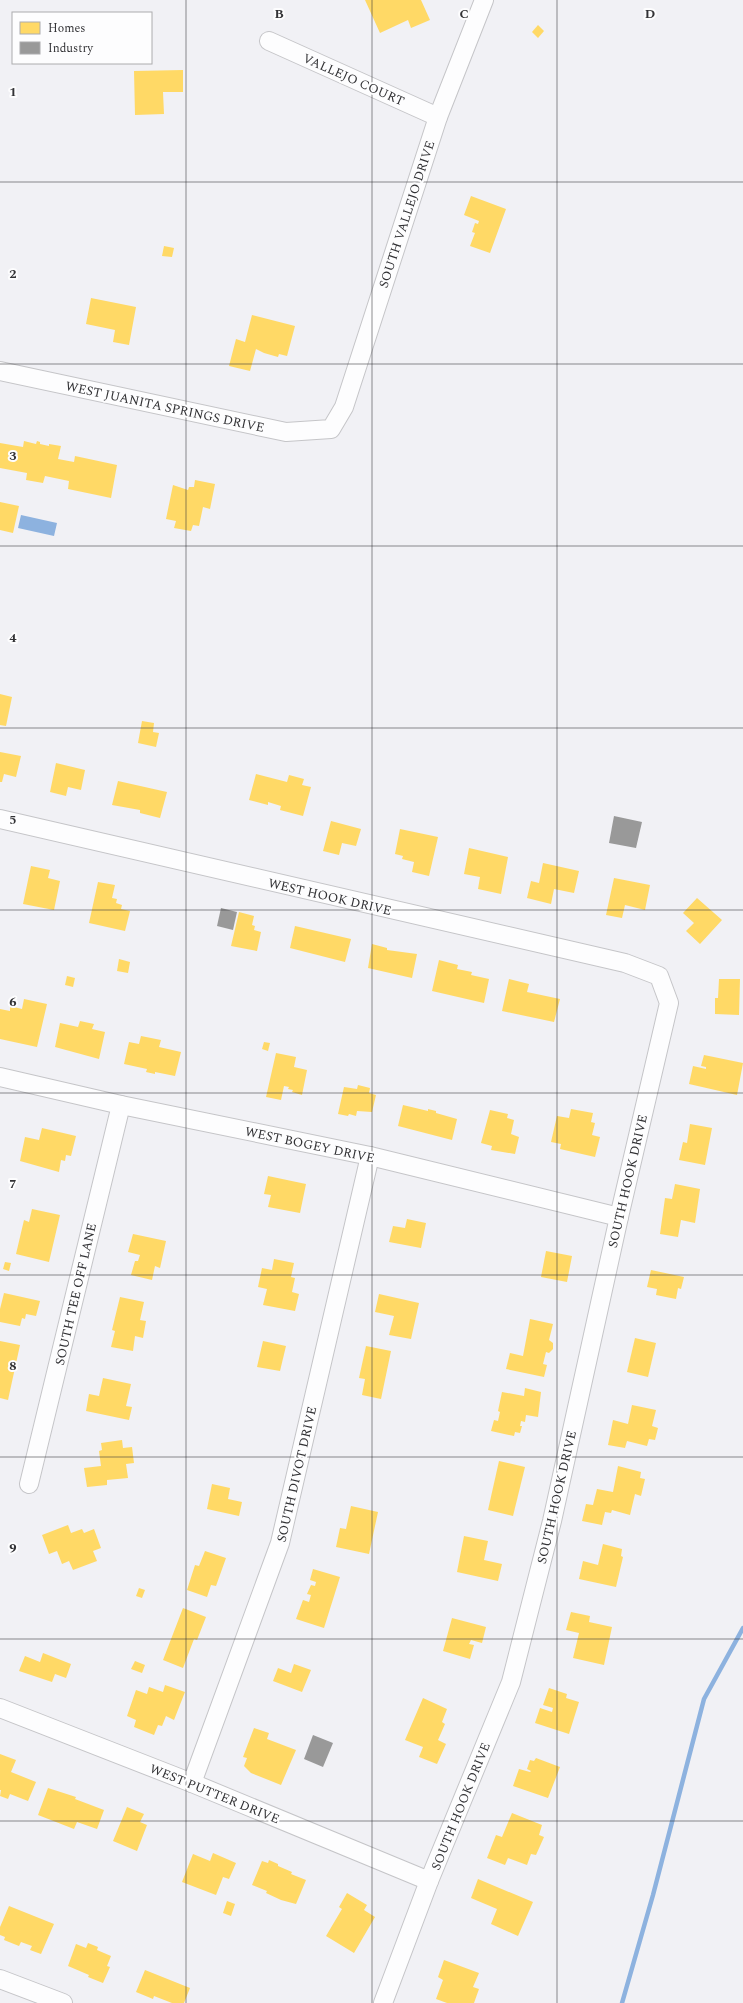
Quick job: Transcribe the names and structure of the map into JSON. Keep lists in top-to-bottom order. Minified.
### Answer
{"streets":{"street":["VALLEJO COURT","SOUTH VALLEJO DRIVE","WEST JUANITA SPRINGS DRIVE","WEST HOOK DRIVE","WEST BOGEY DRIVE","SOUTH HOOK DRIVE","SOUTH TEE OFF LANE","SOUTH DIVOT DRIVE","WEST PUTTER DRIVE"]},"crossings":[["VALLEJO COURT","SOUTH VALLEJO DRIVE"],["SOUTH VALLEJO DRIVE","WEST JUANITA SPRINGS DRIVE"],["WEST HOOK DRIVE","SOUTH HOOK DRIVE"],["WEST BOGEY DRIVE","SOUTH HOOK DRIVE"],["WEST BOGEY DRIVE","SOUTH TEE OFF LANE"],["WEST BOGEY DRIVE","SOUTH DIVOT DRIVE"],["SOUTH HOOK DRIVE","WEST PUTTER DRIVE"],["SOUTH DIVOT DRIVE","WEST PUTTER DRIVE"]],"legend":["Homes","Industry"],"grid":{"columns":["B","C","D"],"rows":["1","2","3","4","5","6","7","8","9"]}}
